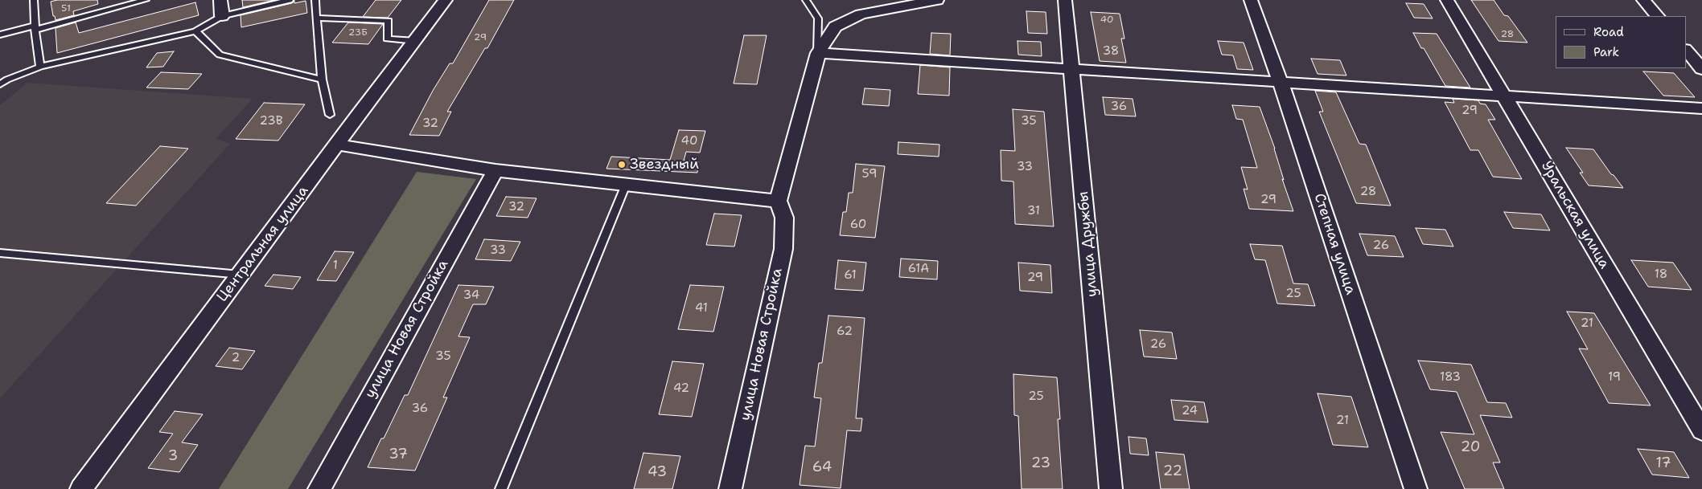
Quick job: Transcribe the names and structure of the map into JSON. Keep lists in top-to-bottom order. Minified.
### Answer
{"streets":{"street":["Уральская улица","Центральная улица","улица Дружбы","Степная улица","улица Новая Стройка"]},"places":["Звездный"],"house_numbers":["51","40","23Б","28","29","38","36","29","23В","35","32","40","33","59","28","29","32","31","60","26","33","1","61А","18","61","29","25","34","41","21","62","26","35","2","183","19","42","25","36","24","21","20","37","3","23","17","64","22","43"],"legend":["Road","Park"]}
